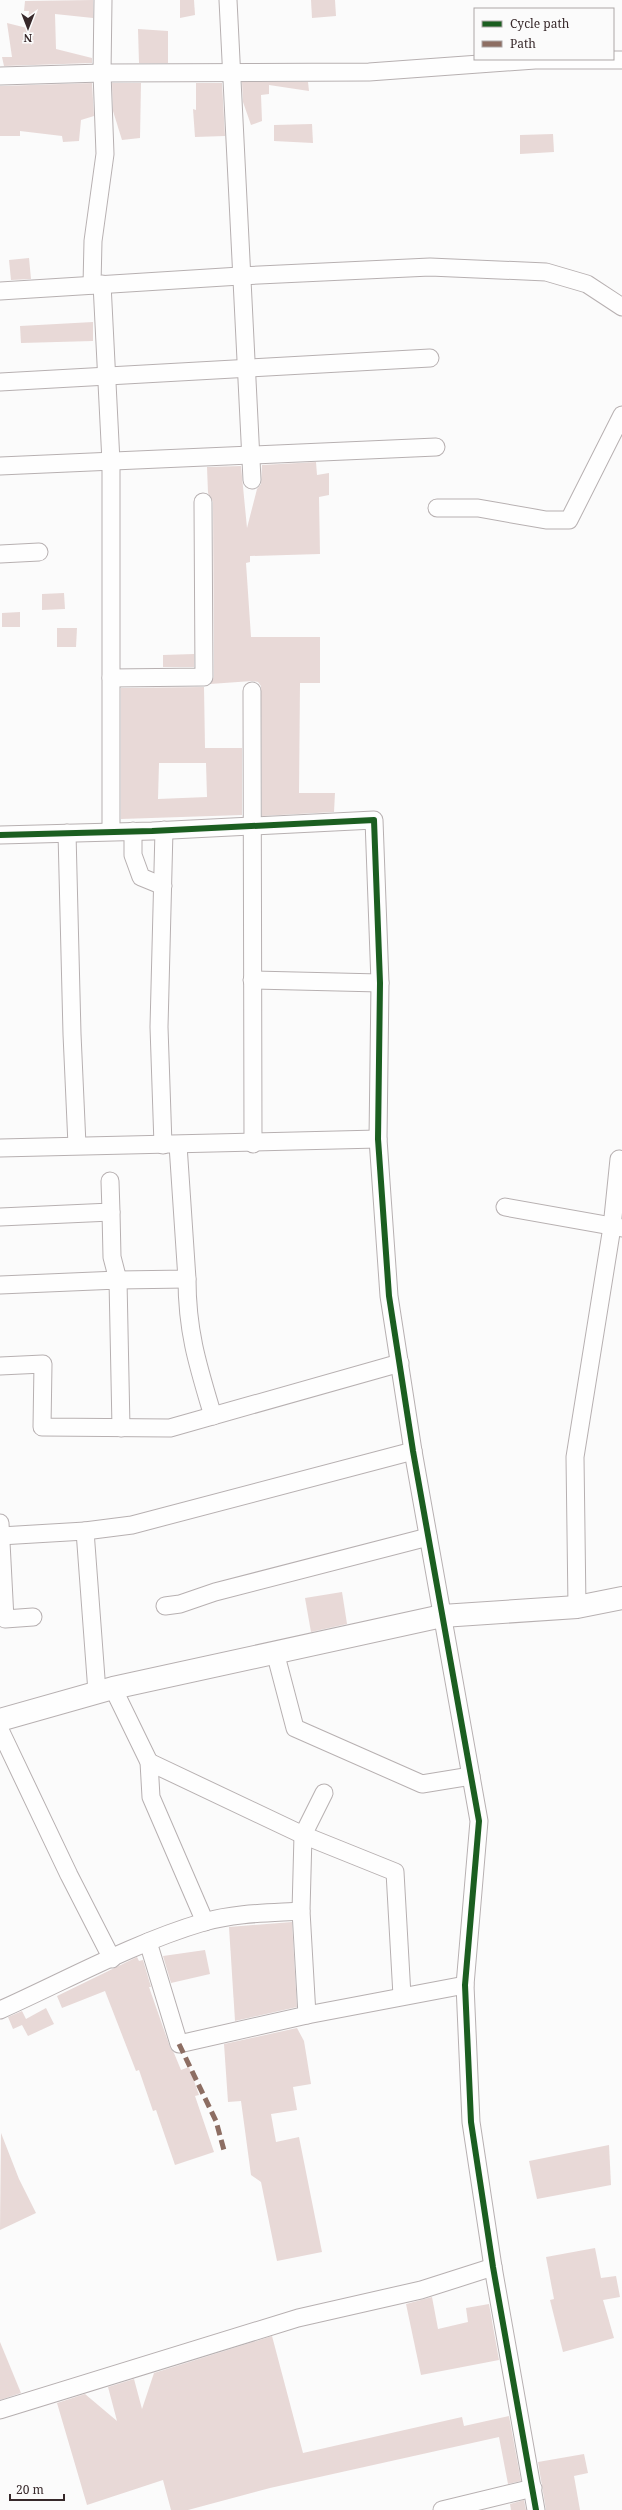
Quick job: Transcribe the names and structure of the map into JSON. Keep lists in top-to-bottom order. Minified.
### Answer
{"legend":["Cycle path","Path"],"scale_bar":"20 m","north":"bottom"}
